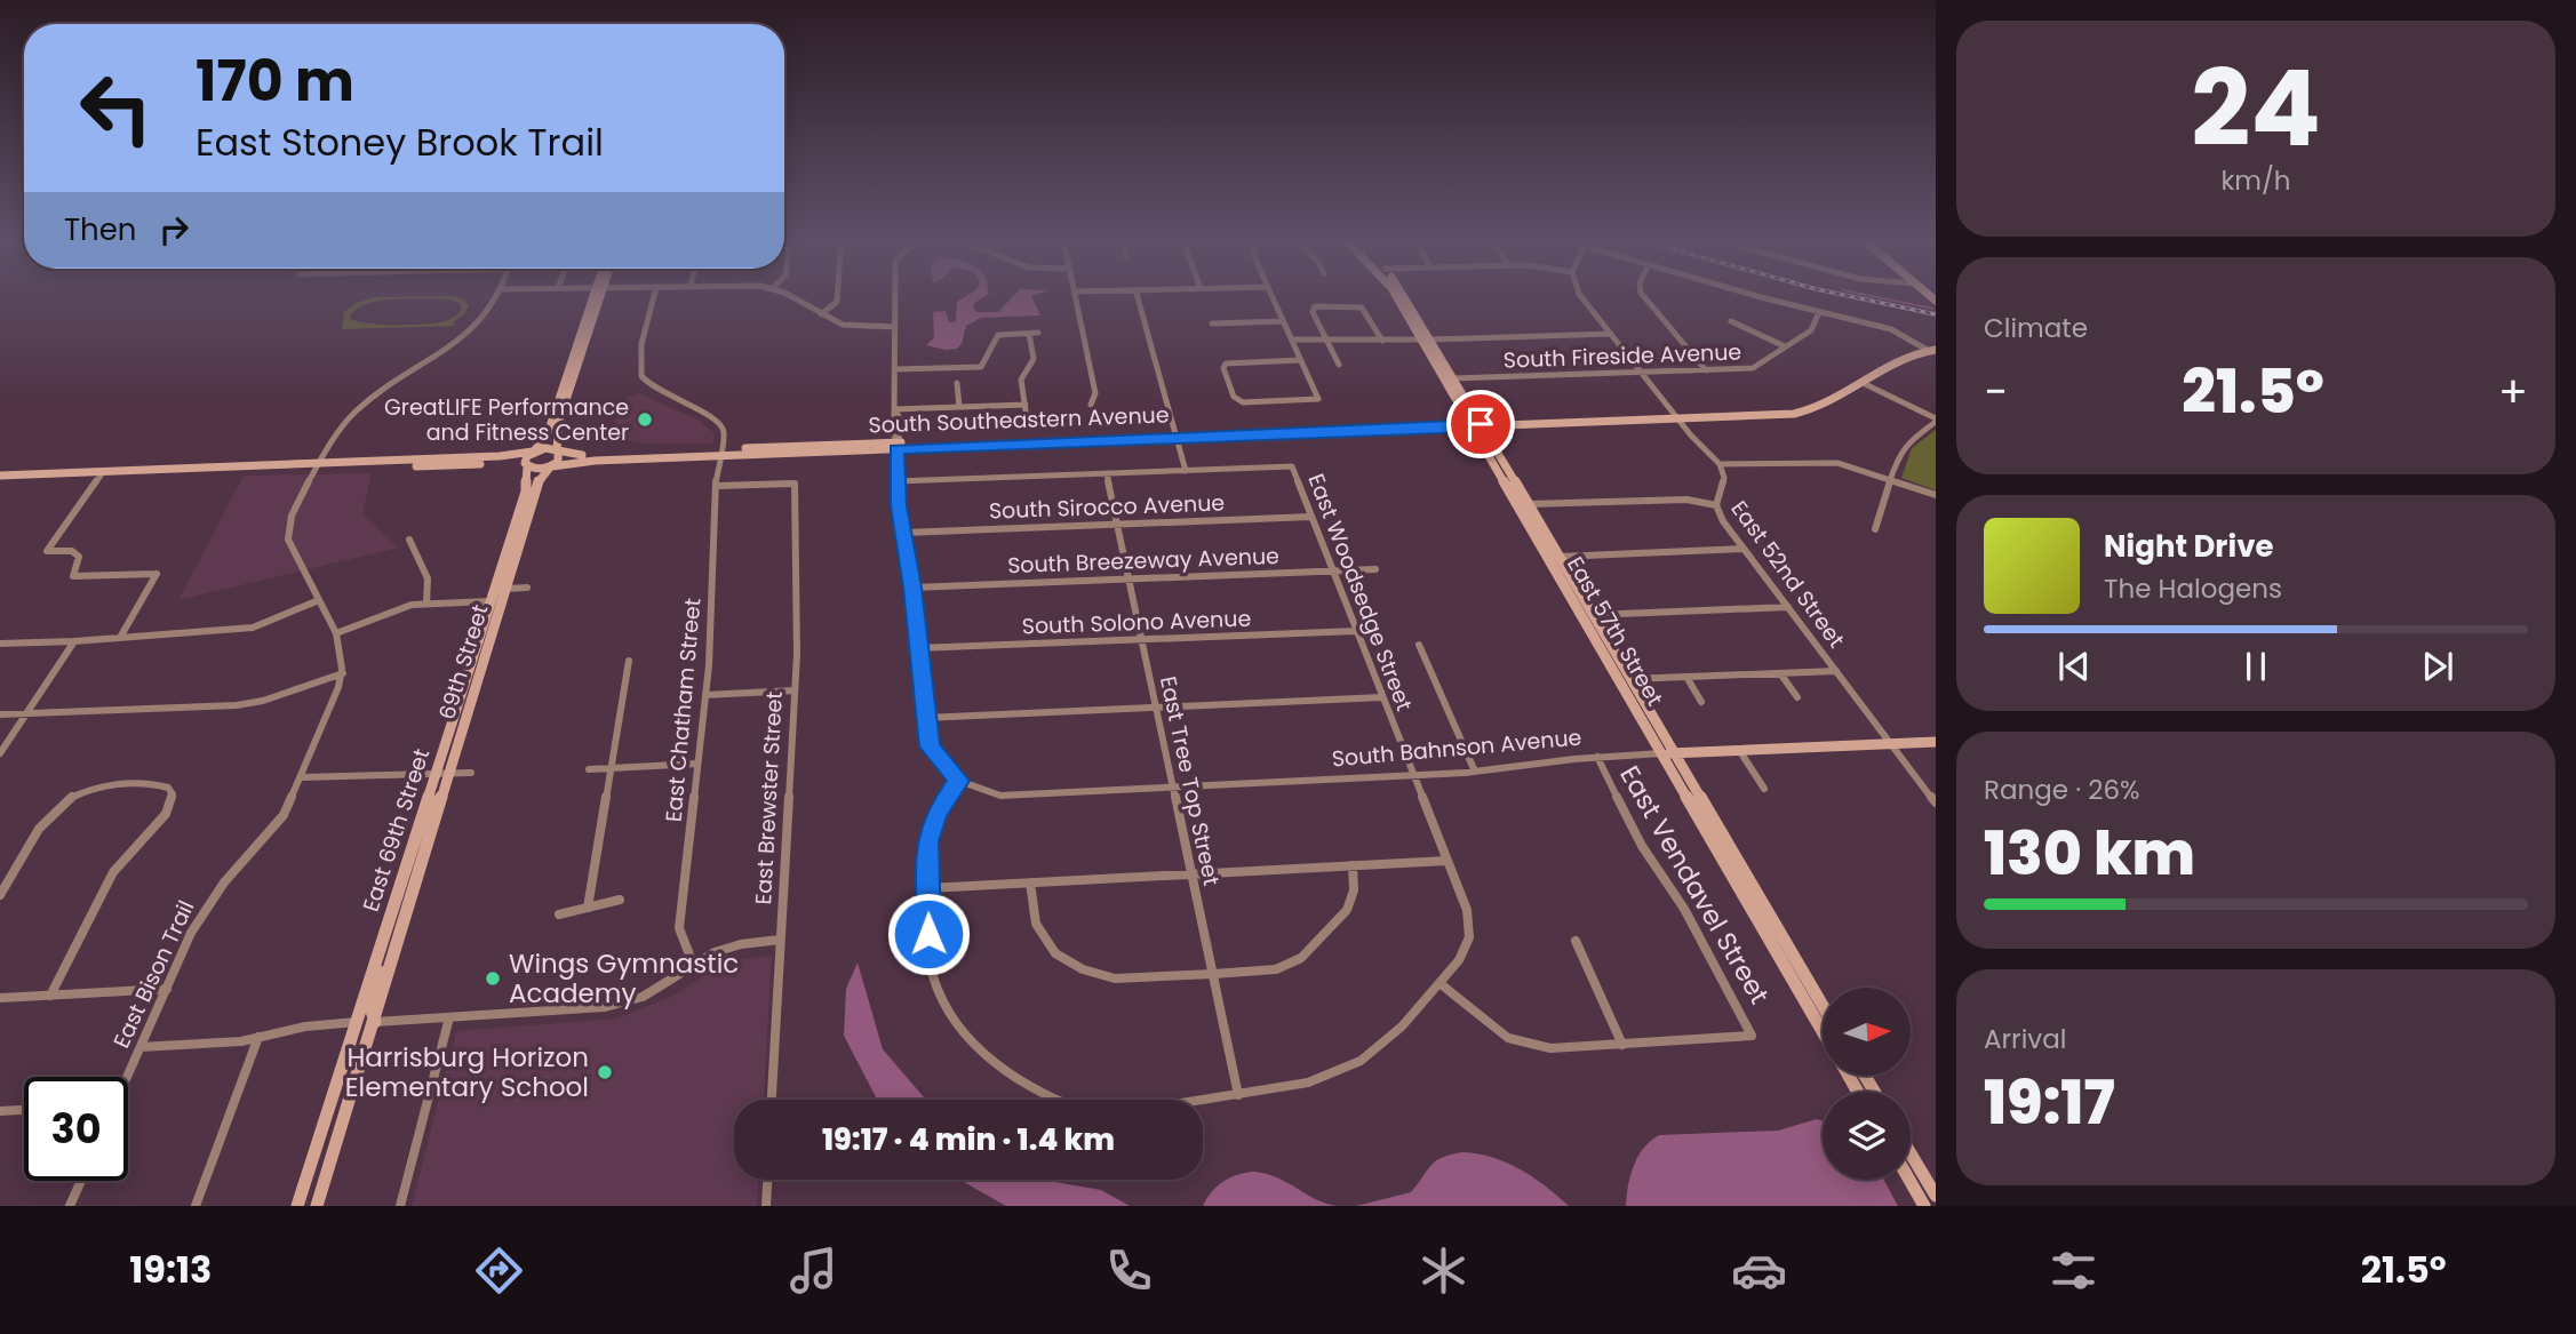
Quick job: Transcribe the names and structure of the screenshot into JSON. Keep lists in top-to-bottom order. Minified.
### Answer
{"streets":{"main road":["South Southeastern Avenue","East 57th Street","69th Street","South Bahnson Avenue","East 69th Street"],"street":["South Fireside Avenue","South Sirocco Avenue","South Breezeway Avenue","East 52nd Street","East Woodsedge Street","South Solono Avenue","East Chatham Street","East Tree Top Street","East Brewster Street","East Vendavel Street","East Bison Trail"]},"crossings":[["South Fireside Avenue","East 57th Street"],["South Southeastern Avenue","East 57th Street"],["South Southeastern Avenue","69th Street"],["South Southeastern Avenue","East Chatham Street"],["South Southeastern Avenue","East 69th Street"],["South Sirocco Avenue","East Woodsedge Street"],["South Sirocco Avenue","East Tree Top Street"],["South Breezeway Avenue","East Woodsedge Street"],["South Breezeway Avenue","East Tree Top Street"],["East 52nd Street","South Bahnson Avenue"],["East Woodsedge Street","South Solono Avenue"],["East Woodsedge Street","South Bahnson Avenue"],["South Solono Avenue","East Tree Top Street"],["East 57th Street","South Bahnson Avenue"],["East Chatham Street","East Brewster Street"],["South Bahnson Avenue","East Tree Top Street"],["South Bahnson Avenue","East Vendavel Street"]],"places":["GreatLIFE Performance and Fitness Center","Wings Gymnastic Academy","Harrisburg Horizon Elementary School"],"north":"right","page":{"tile":[["24","km/h"],"Climate",["Range · 26%","130 km"],["Arrival","19:17"]],"turn":["170 m","East Stoney Brook Trail"],"then":"Then","heat":["−","21.5°","+"],"song":["Night Drive","The Halogens"],"limit":"30","trip":"19:17 · 4 min · 1.4 km","tabs":["19:13","21.5°"]}}
